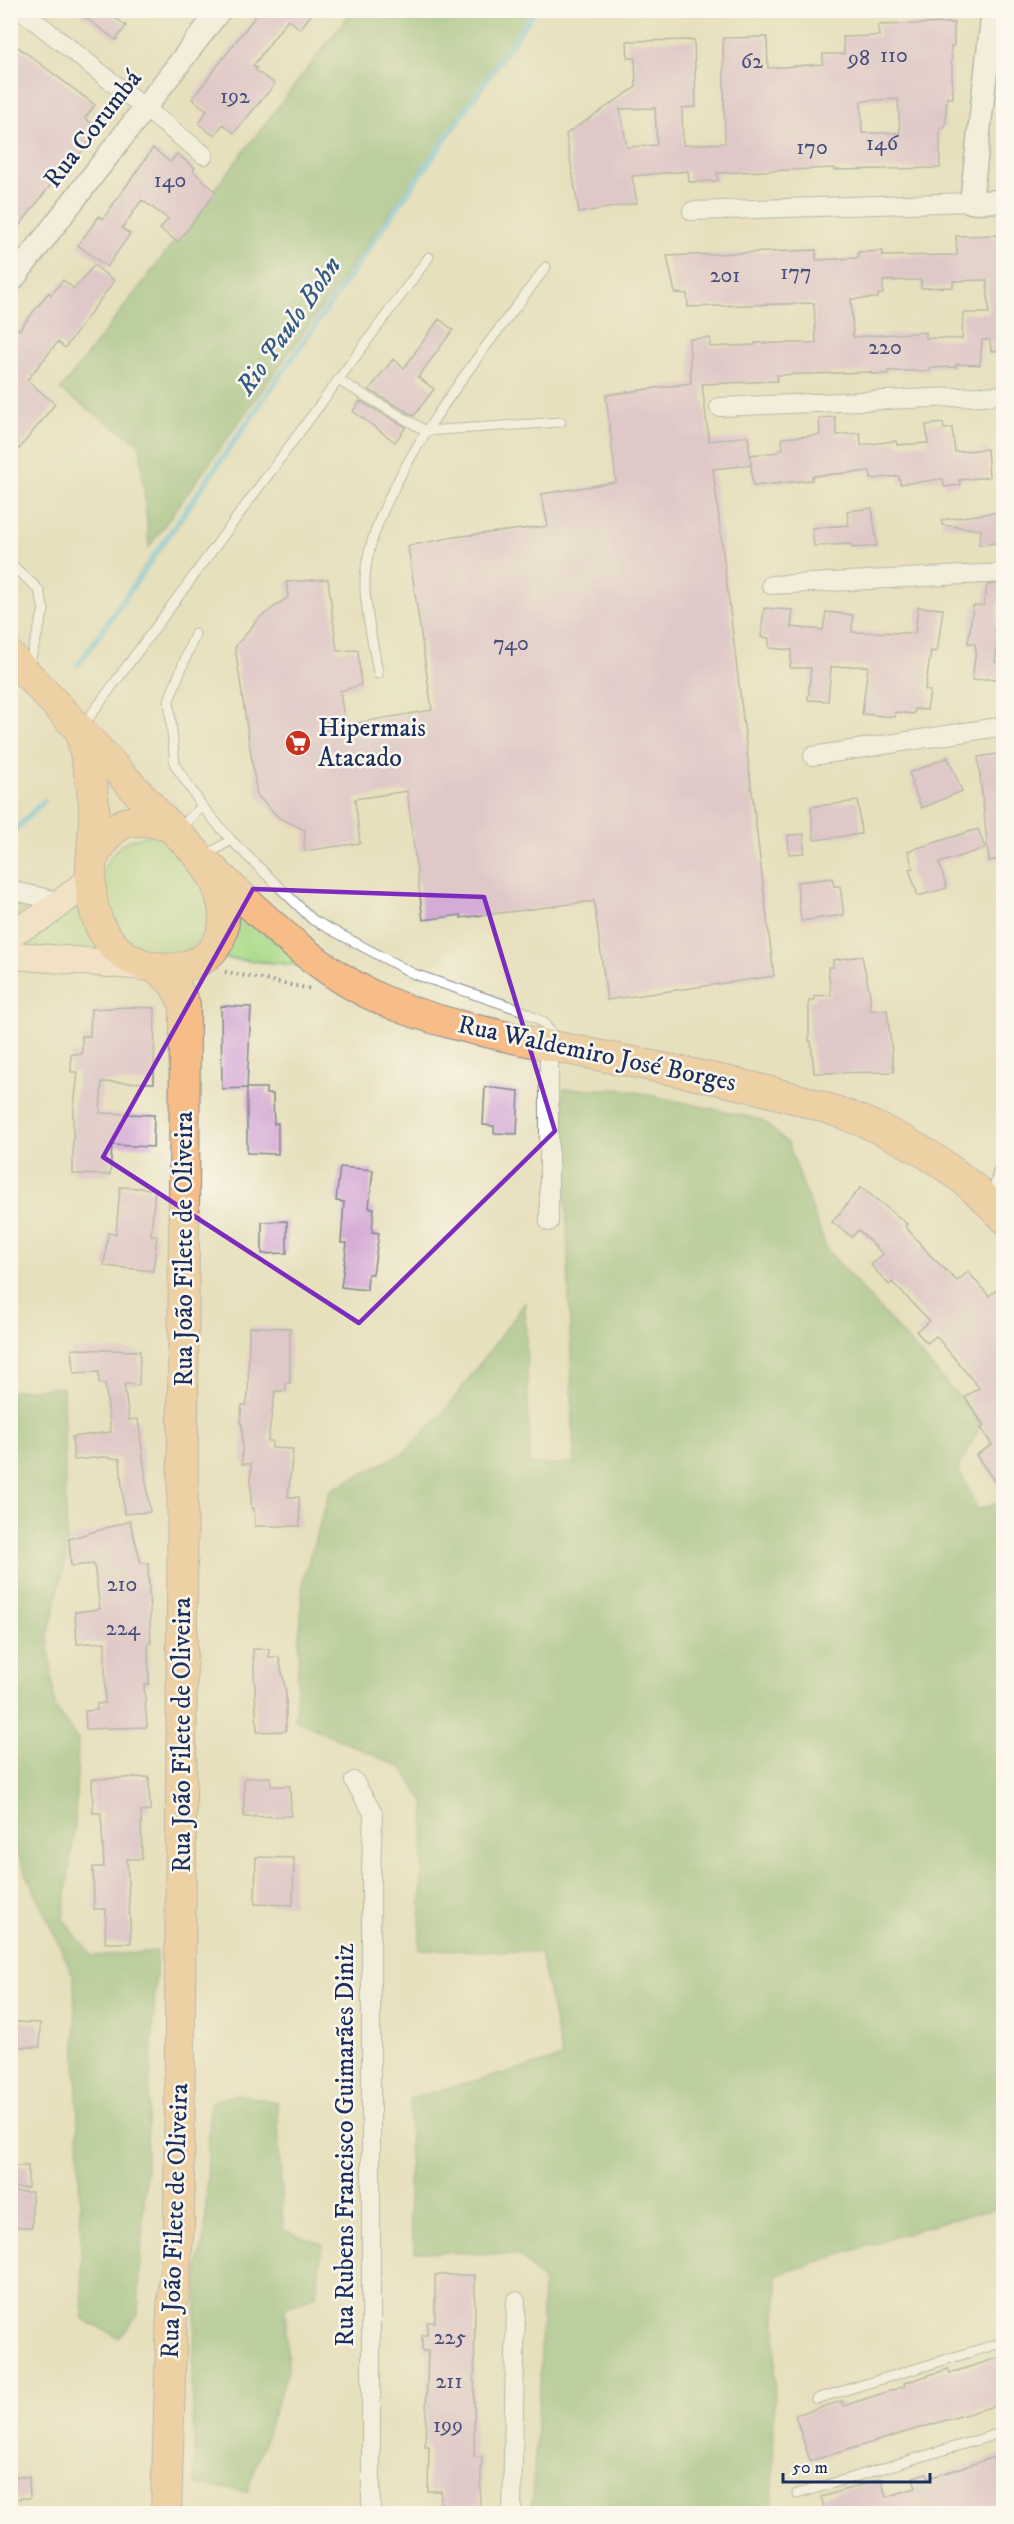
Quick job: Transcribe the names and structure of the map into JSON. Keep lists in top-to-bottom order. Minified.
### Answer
{"streets":{"main road":["Rua Waldemiro José Borges","Rua João Filete de Oliveira"],"street":["Rua Corumbá","Rua Rubens Francisco Guimarães Diniz"]},"crossings":[["Rua Waldemiro José Borges","Rua João Filete de Oliveira"]],"water":["Rio Paulo Bohn"],"places":{"supermarket":["Hipermais Atacado"]},"house_numbers":["110","98","62","192","146","170","140","177","201","220","740","210","224","225","211","199"],"scale_bar":"50 m"}
